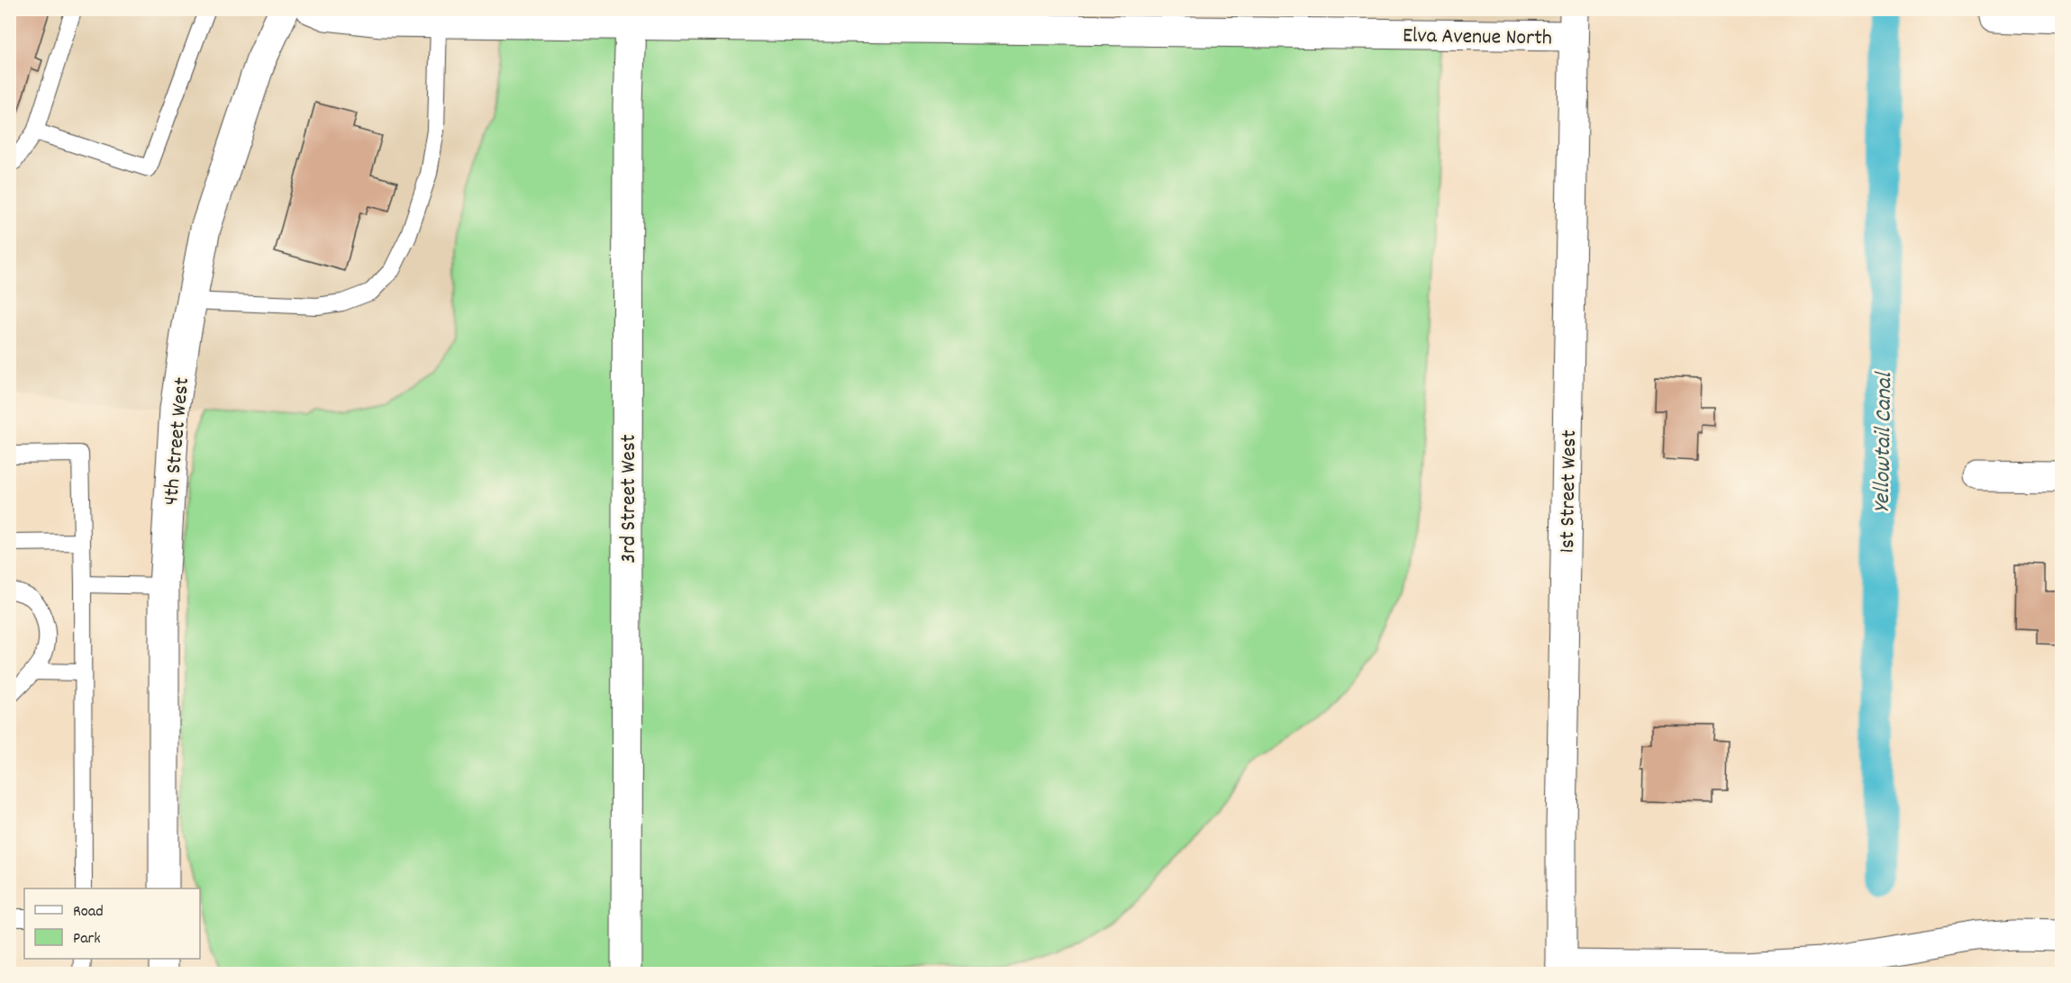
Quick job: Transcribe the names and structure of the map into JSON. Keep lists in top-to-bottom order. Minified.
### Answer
{"streets":{"street":["Elva Avenue North","4th Street West","1st Street West","3rd Street West"]},"crossings":[["Elva Avenue North","1st Street West"],["Elva Avenue North","3rd Street West"]],"water":["Yellowtail Canal"],"legend":["Road","Park"]}
